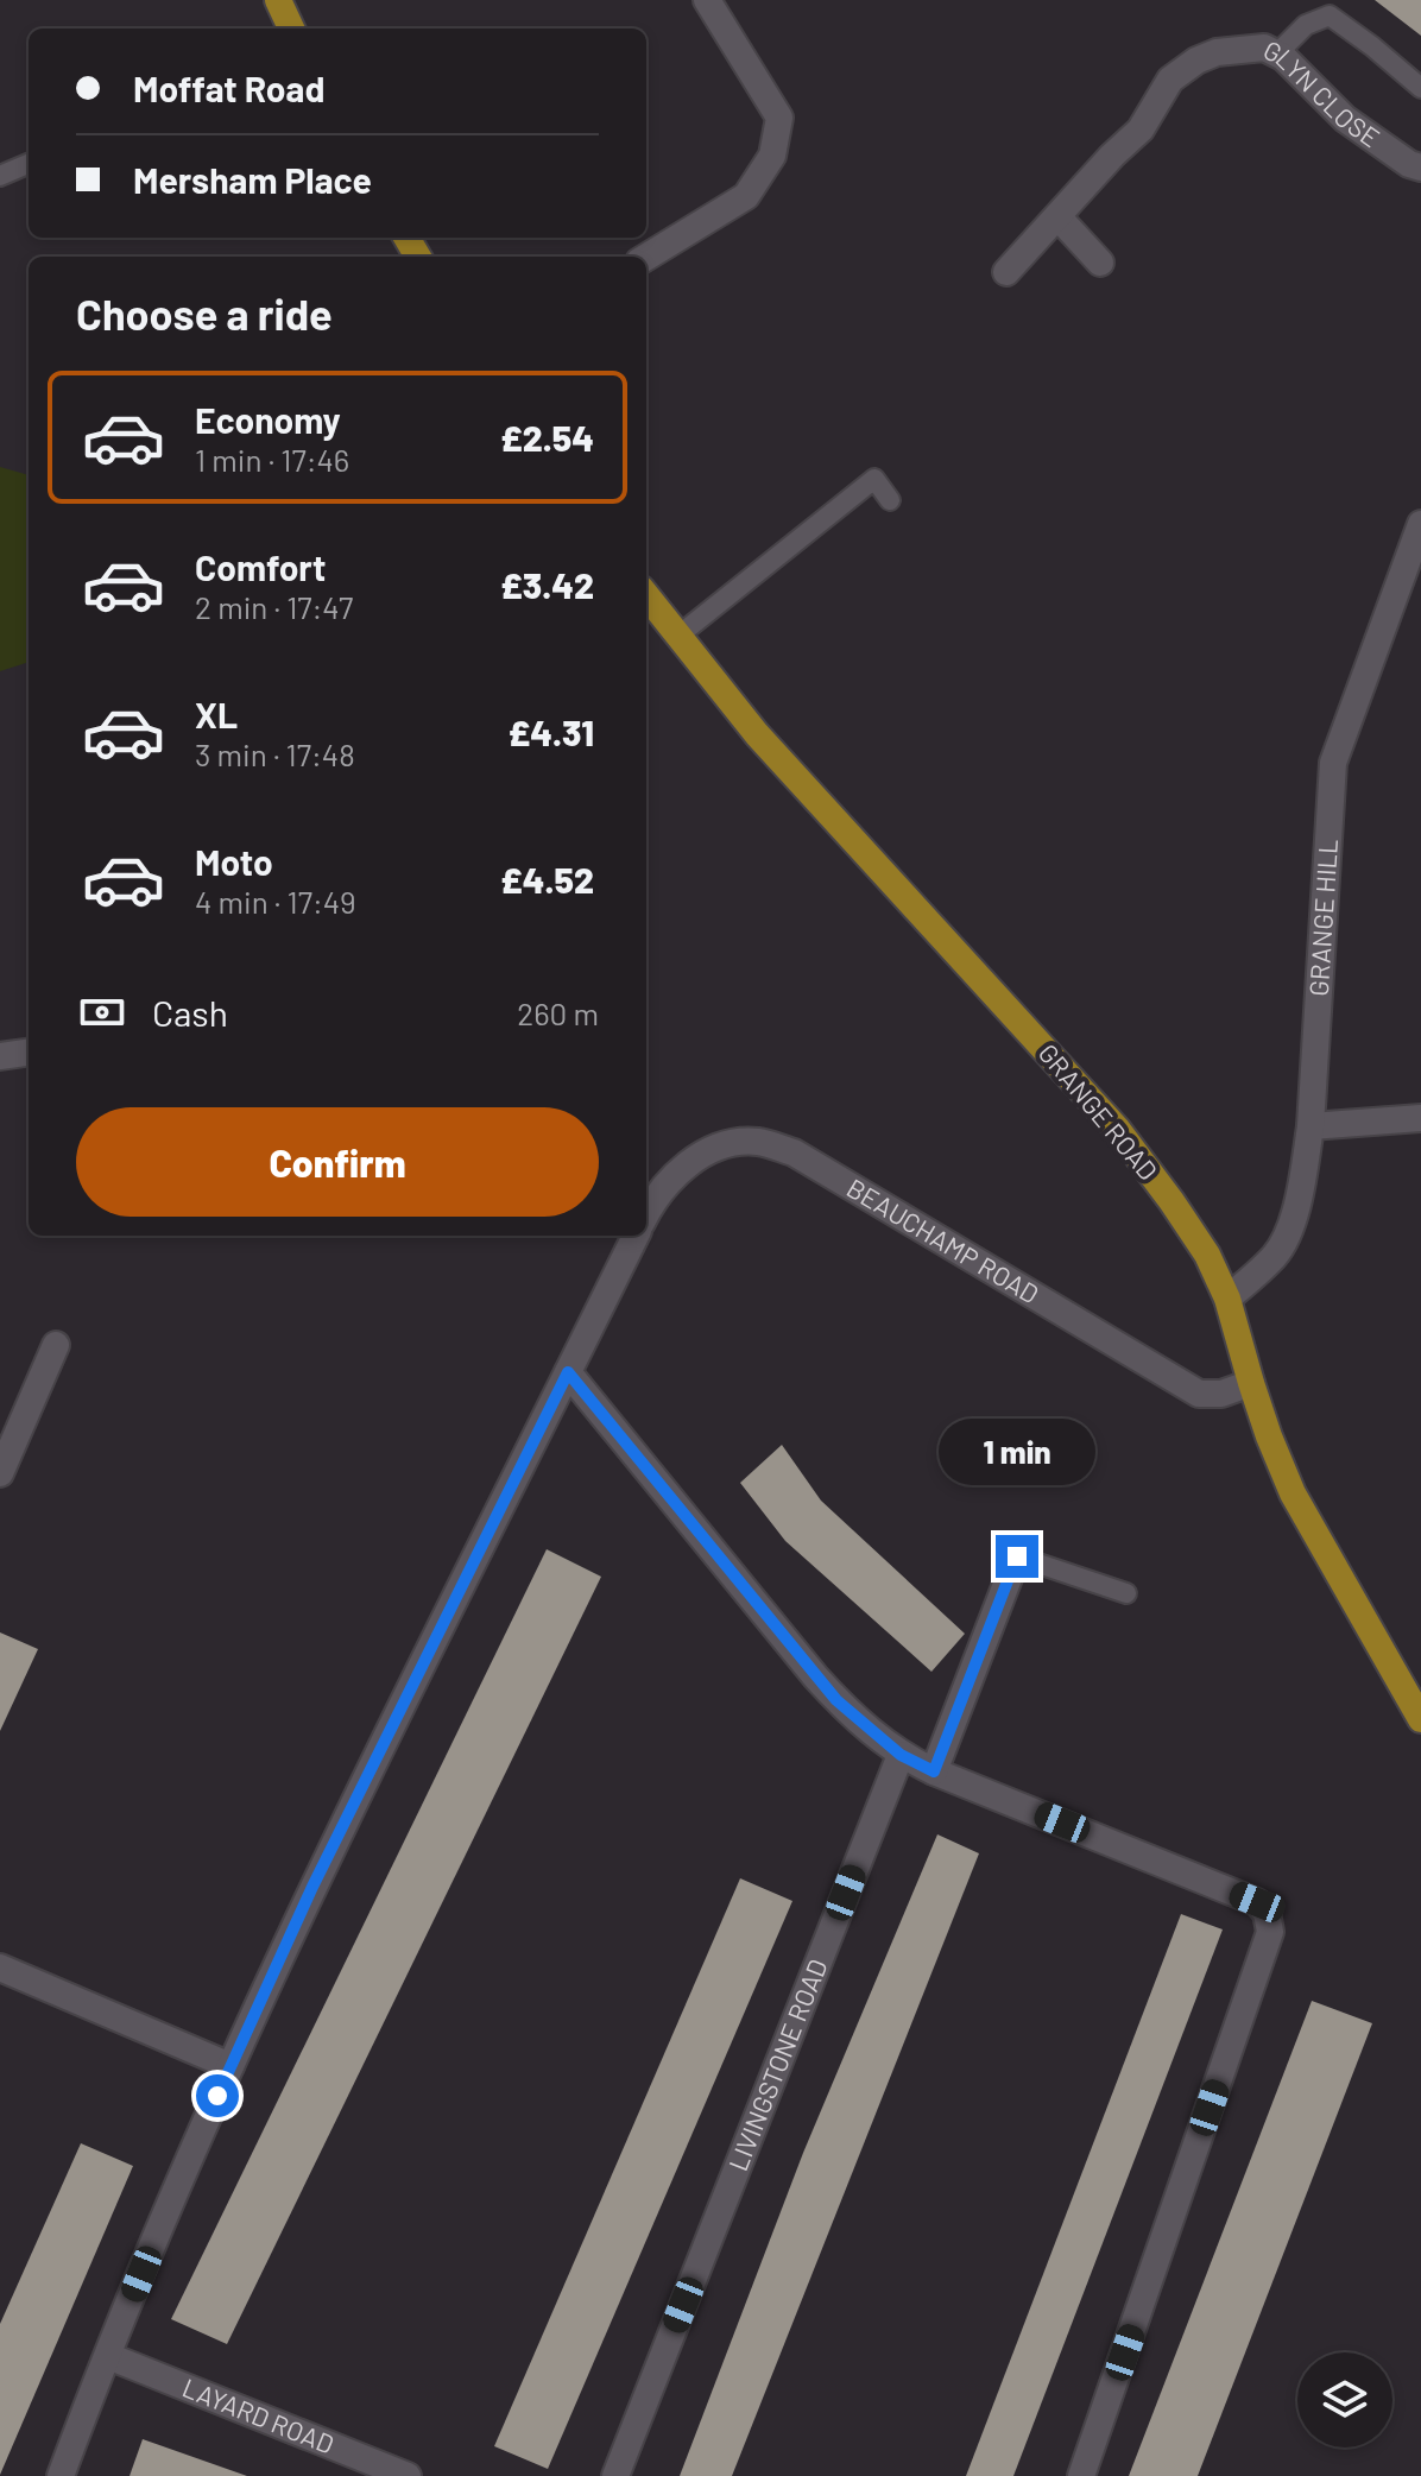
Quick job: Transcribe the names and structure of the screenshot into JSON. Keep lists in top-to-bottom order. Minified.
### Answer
{"streets":{"main road":["GRANGE ROAD"],"street":["GLYN CLOSE","GRANGE HILL","BEAUCHAMP ROAD","LIVINGSTONE ROAD","LAYARD ROAD"]},"crossings":[["GRANGE HILL","GRANGE ROAD"],["GRANGE ROAD","BEAUCHAMP ROAD"]],"page":{"banner":["Moffat Road","Mersham Place"],"heading":"Choose a ride","list":[{"name":"Economy","note":"1 min · 17:46","value":"£2.54"},{"name":"Comfort","note":"2 min · 17:47","value":"£3.42"},{"name":"XL","note":"3 min · 17:48","value":"£4.31"},{"name":"Moto","note":"4 min · 17:49","value":"£4.52"}],"pay":["Cash","260 m"],"buttons":"Confirm","bubble":"1 min"}}
